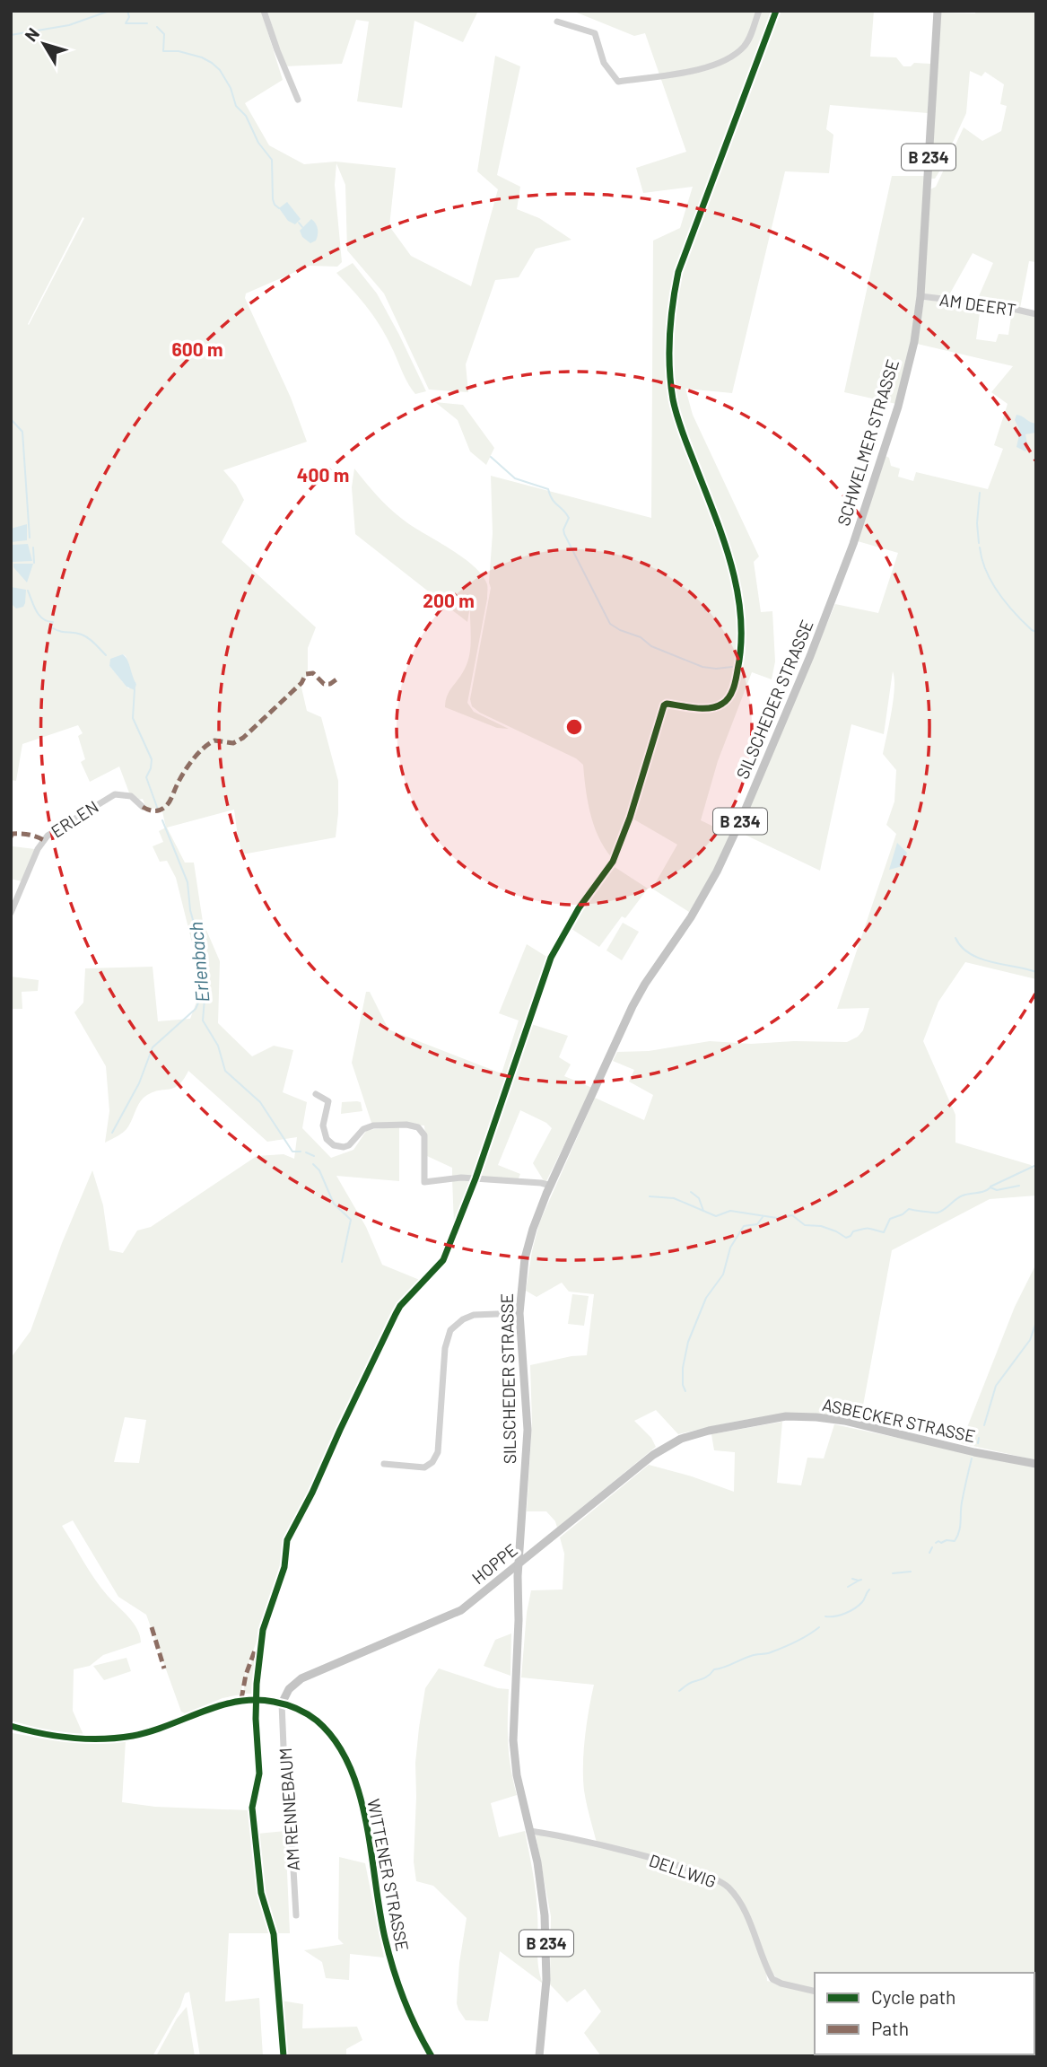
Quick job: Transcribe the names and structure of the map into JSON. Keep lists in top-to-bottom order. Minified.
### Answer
{"streets":{"main road":["B 234","SCHWELMER STRASSE","SILSCHEDER STRASSE","ASBECKER STRASSE","HOPPE","WITTENER STRASSE"],"street":["AM DEERT","ERLEN","AM RENNEBAUM","DELLWIG"]},"crossings":[["AM DEERT","SCHWELMER STRASSE"],["SCHWELMER STRASSE","SILSCHEDER STRASSE"],["SILSCHEDER STRASSE","HOPPE"],["SILSCHEDER STRASSE","DELLWIG"],["ASBECKER STRASSE","HOPPE"],["HOPPE","AM RENNEBAUM"],["HOPPE","WITTENER STRASSE"],["AM RENNEBAUM","WITTENER STRASSE"]],"water":["Erlenbach"],"legend":["Cycle path","Path"],"north":"top left","rings":["600 m","400 m","200 m"]}
